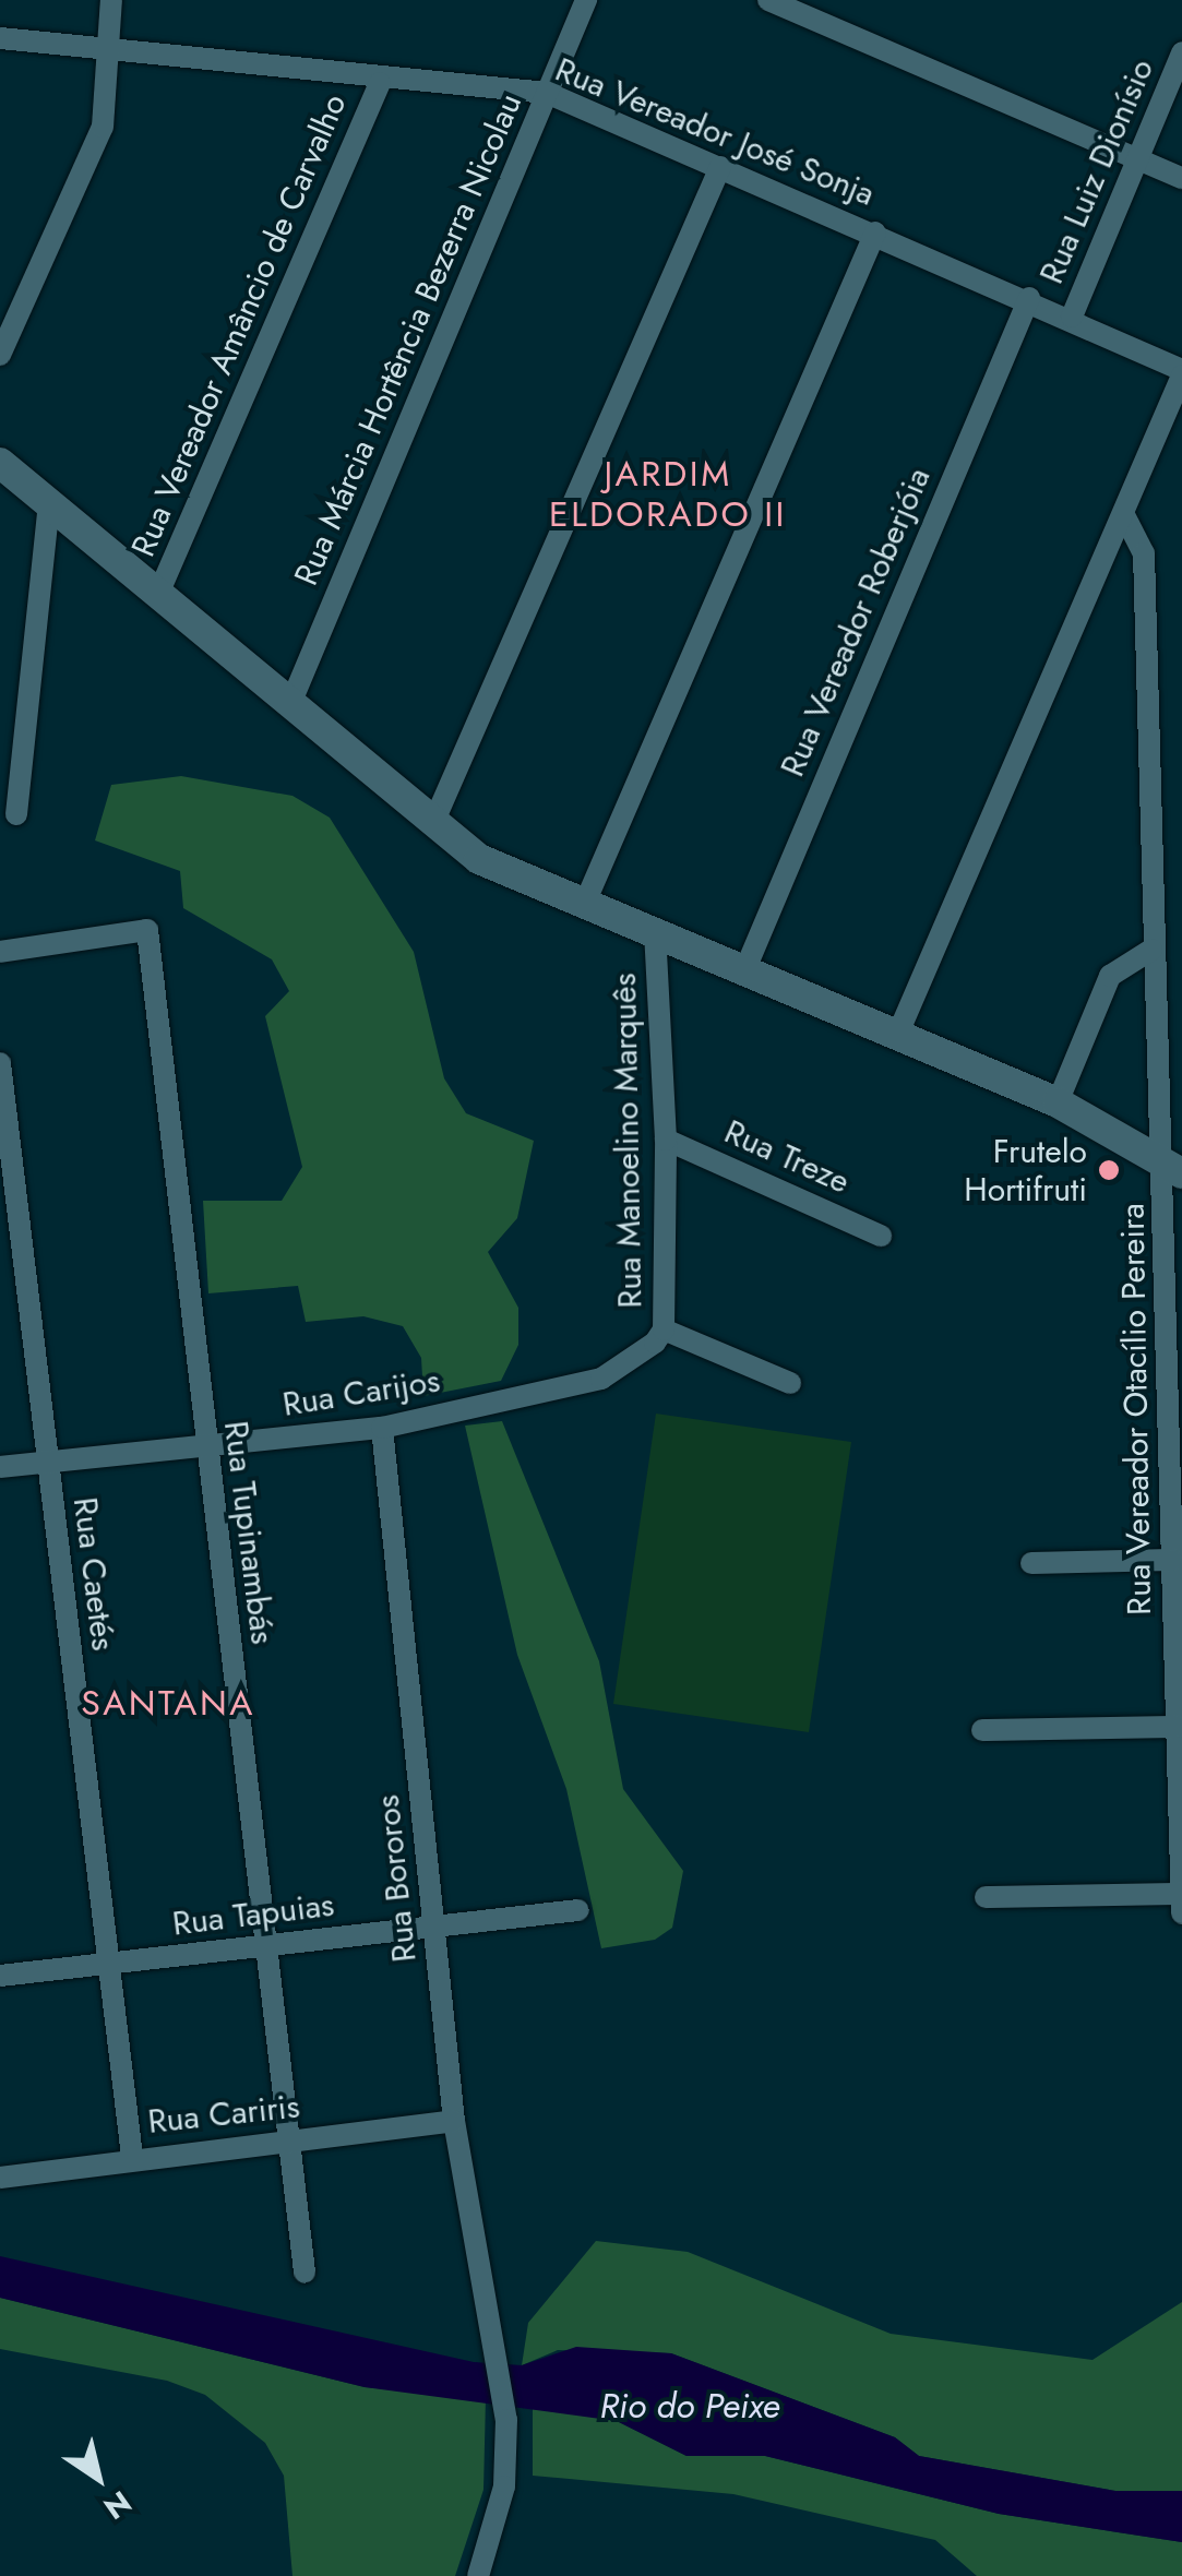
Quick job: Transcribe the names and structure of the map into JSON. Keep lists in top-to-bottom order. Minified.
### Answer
{"streets":{"street":["Rua Vereador José Sonja","Rua Luiz Dionísio","Rua Vereador Amâncio de Carvalho","Rua Márcia Hortência Bezerra Nicolau","Rua Vereador Roberjóia","Rua Manoelino Marquês","Rua Treze","Rua Carijos","Rua Vereador Otacílio Pereira","Rua Tupinambás","Rua Caetés","Rua Bororos","Rua Tapuias","Rua Cariris"]},"crossings":[["Rua Vereador José Sonja","Rua Luiz Dionísio"],["Rua Vereador José Sonja","Rua Vereador Amâncio de Carvalho"],["Rua Vereador José Sonja","Rua Márcia Hortência Bezerra Nicolau"],["Rua Vereador José Sonja","Rua Vereador Roberjóia"],["Rua Manoelino Marquês","Rua Treze"],["Rua Manoelino Marquês","Rua Carijos"],["Rua Carijos","Rua Tupinambás"],["Rua Carijos","Rua Caetés"],["Rua Carijos","Rua Bororos"],["Rua Tupinambás","Rua Tapuias"],["Rua Tupinambás","Rua Cariris"],["Rua Caetés","Rua Tapuias"],["Rua Caetés","Rua Cariris"],["Rua Bororos","Rua Tapuias"],["Rua Bororos","Rua Cariris"]],"districts":["JARDIM ELDORADO II","SANTANA"],"water":["Rio do Peixe"],"places":["Frutelo Hortifruti"],"north":"bottom right"}
